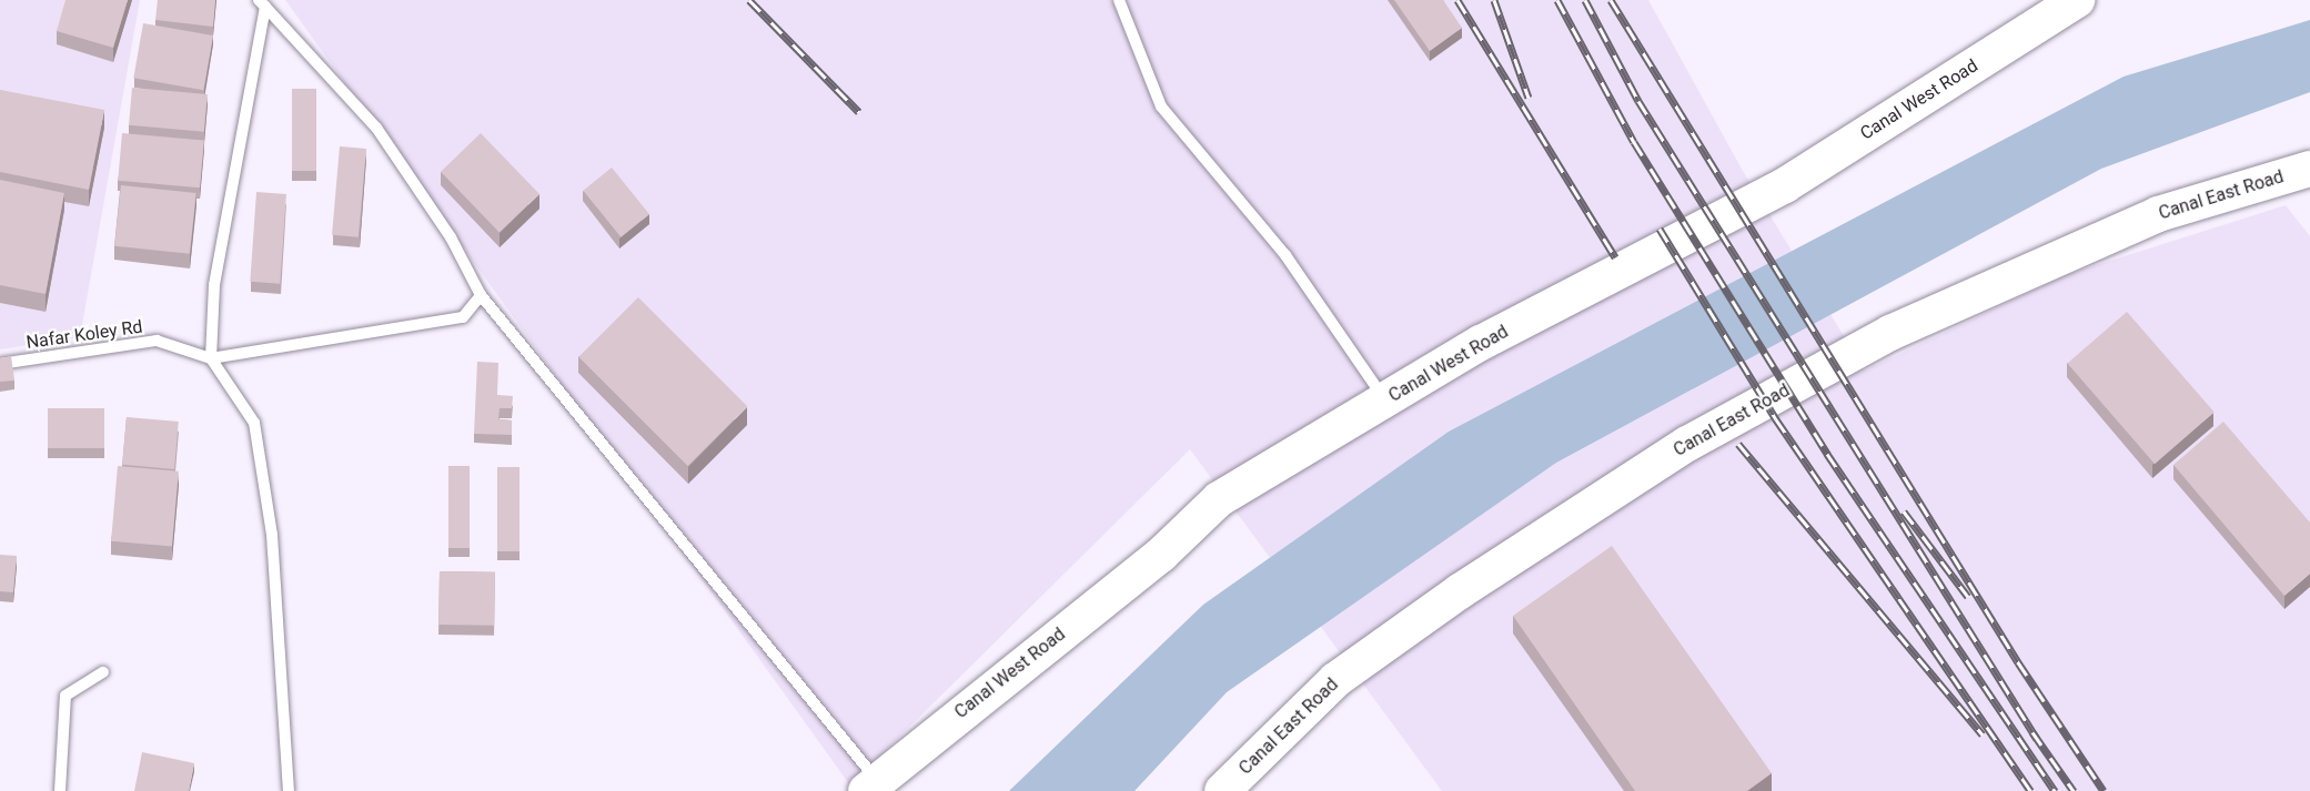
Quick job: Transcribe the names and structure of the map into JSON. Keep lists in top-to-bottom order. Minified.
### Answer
{"streets":{"street":["Canal West Road","Canal East Road"],"lane":["Nafar Koley Rd"]}}
